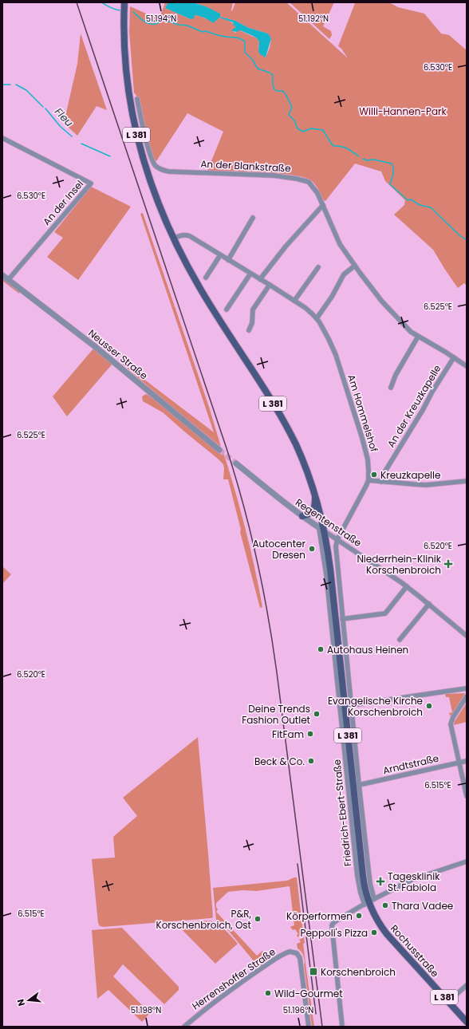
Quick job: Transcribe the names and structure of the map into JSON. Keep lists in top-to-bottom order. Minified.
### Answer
{"streets":{"main road":["L 381","Rochusstraße"],"street":["An der Blankstraße","An der Insel","Neusser Straße","An der Kreuzkapelle","Am Hommelshof","Regentenstraße","Arndtstraße","Friedrich-Ebert-Straße","Herrenshoffer Straße"]},"crossings":[["L 381","Am Hommelshof"],["L 381","Regentenstraße"],["L 381","Friedrich-Ebert-Straße"],["L 381","Rochusstraße"],["An der Blankstraße","An der Kreuzkapelle"],["An der Insel","Neusser Straße"],["Am Hommelshof","Regentenstraße"],["Am Hommelshof","Friedrich-Ebert-Straße"],["Regentenstraße","Friedrich-Ebert-Straße"],["Arndtstraße","Friedrich-Ebert-Straße"],["Friedrich-Ebert-Straße","Rochusstraße"]],"water":["Fleu"],"parks":["Willi-Hannen-Park"],"places":{"other":["Kreuzkapelle","Autocenter Dresen","Autohaus Heinen","Evangelische Kirche Korschenbroich","Deine Trends Fashion Outlet","FitFam","Beck & Co.","Thara Vadee","Körperformen","P&R, Korschenbroich, Ost","Peppoli's Pizza","Wild-Gourmet"],"health":["Niederrhein-Klinik Korschenbroich","Tagesklinik St. Fabiola"],"transit":["Korschenbroich"]},"north":"left","coordinates":["51.194°N","51.192°N","6.530°E","6.525°E","6.520°E","6.515°E","51.198°N","51.196°N"]}
